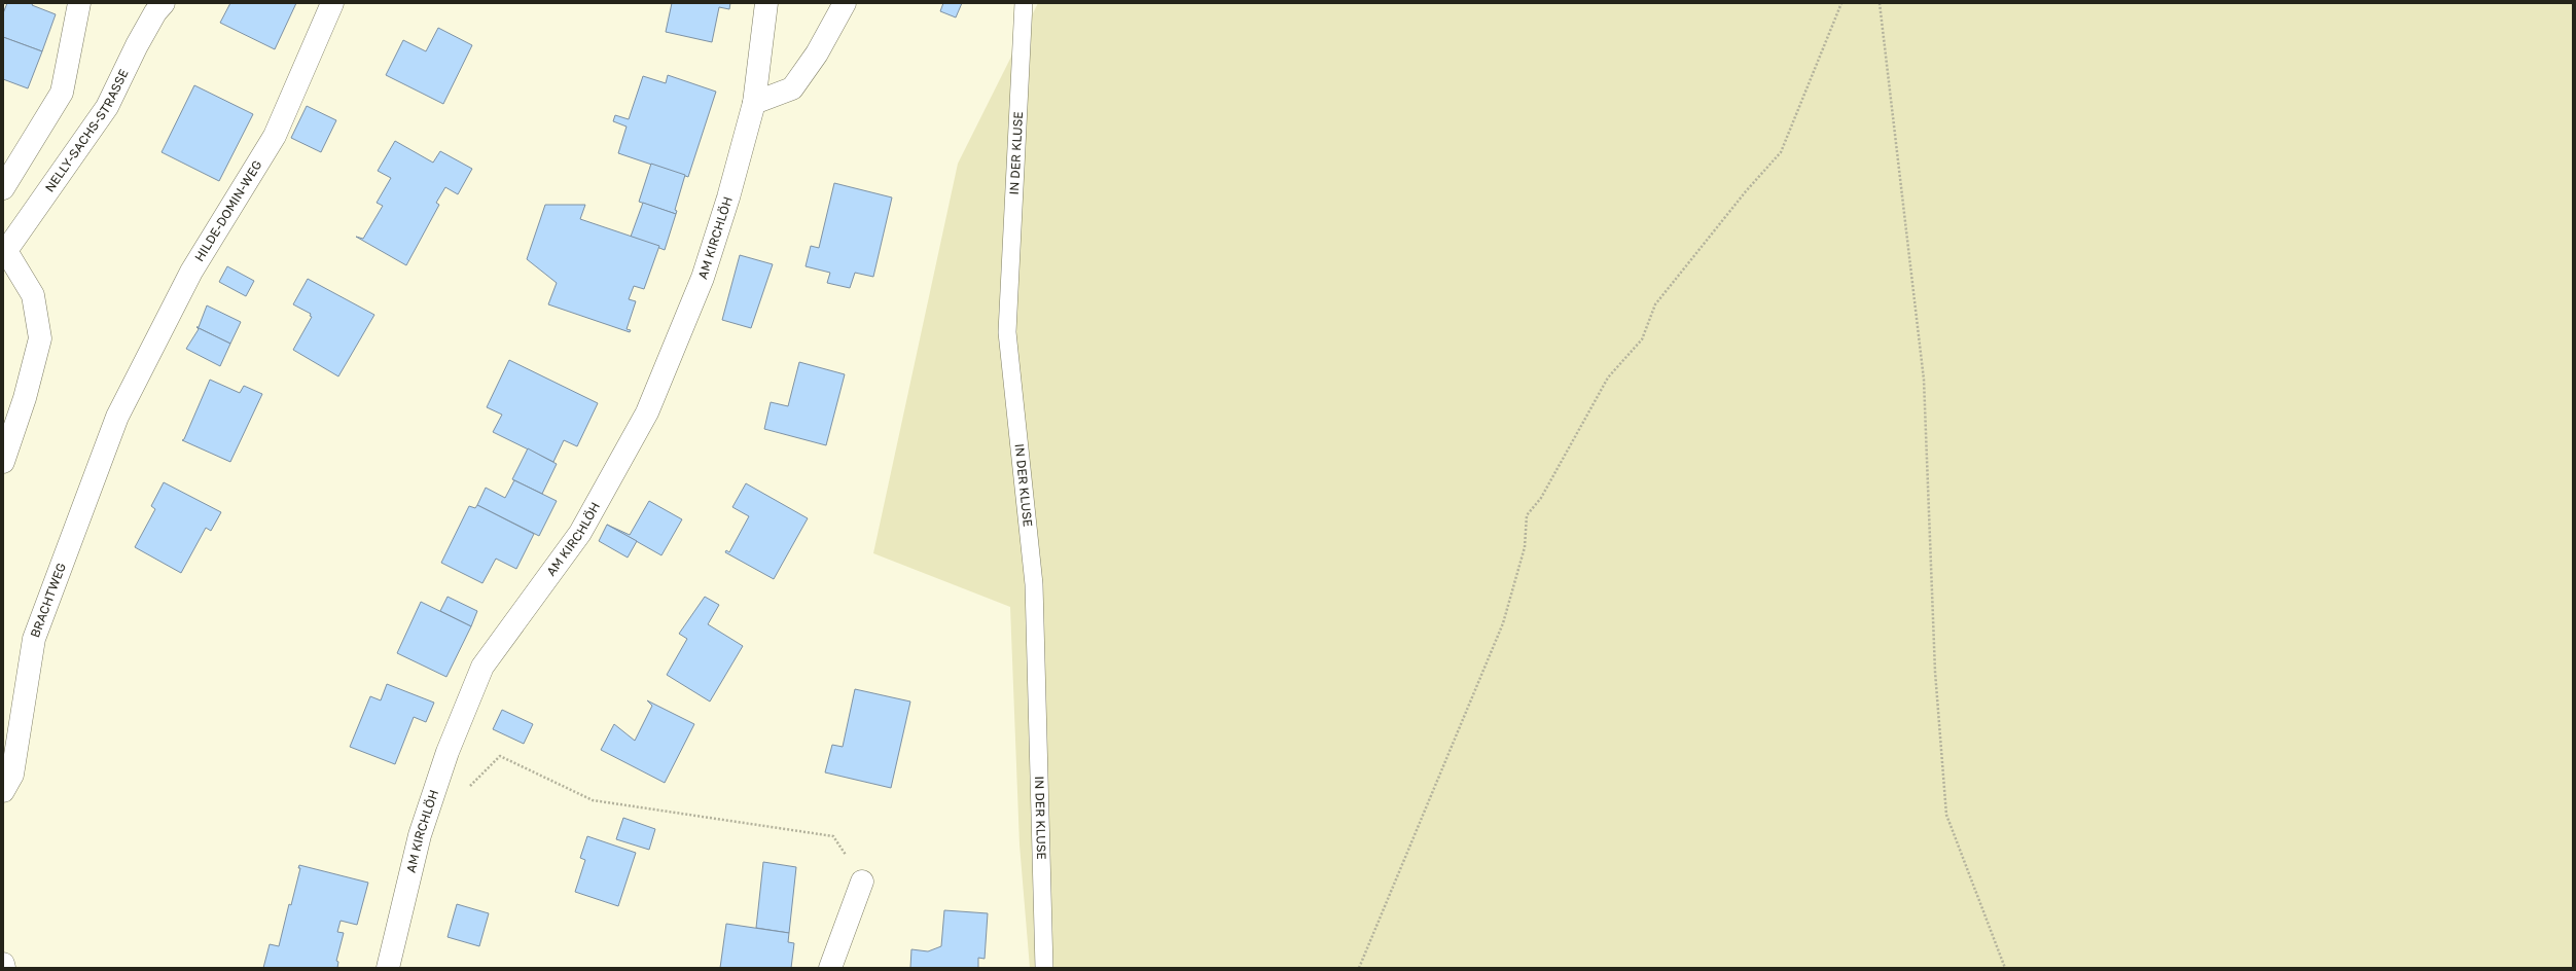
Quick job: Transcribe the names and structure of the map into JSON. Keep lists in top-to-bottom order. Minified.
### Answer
{"streets":{"street":["NELLY-SACHS-STRASSE","HILDE-DOMIN-WEG","AM KIRCHLÖH","BRACHTWEG"],"lane":["IN DER KLUSE"]},"crossings":[["HILDE-DOMIN-WEG","BRACHTWEG"]]}
